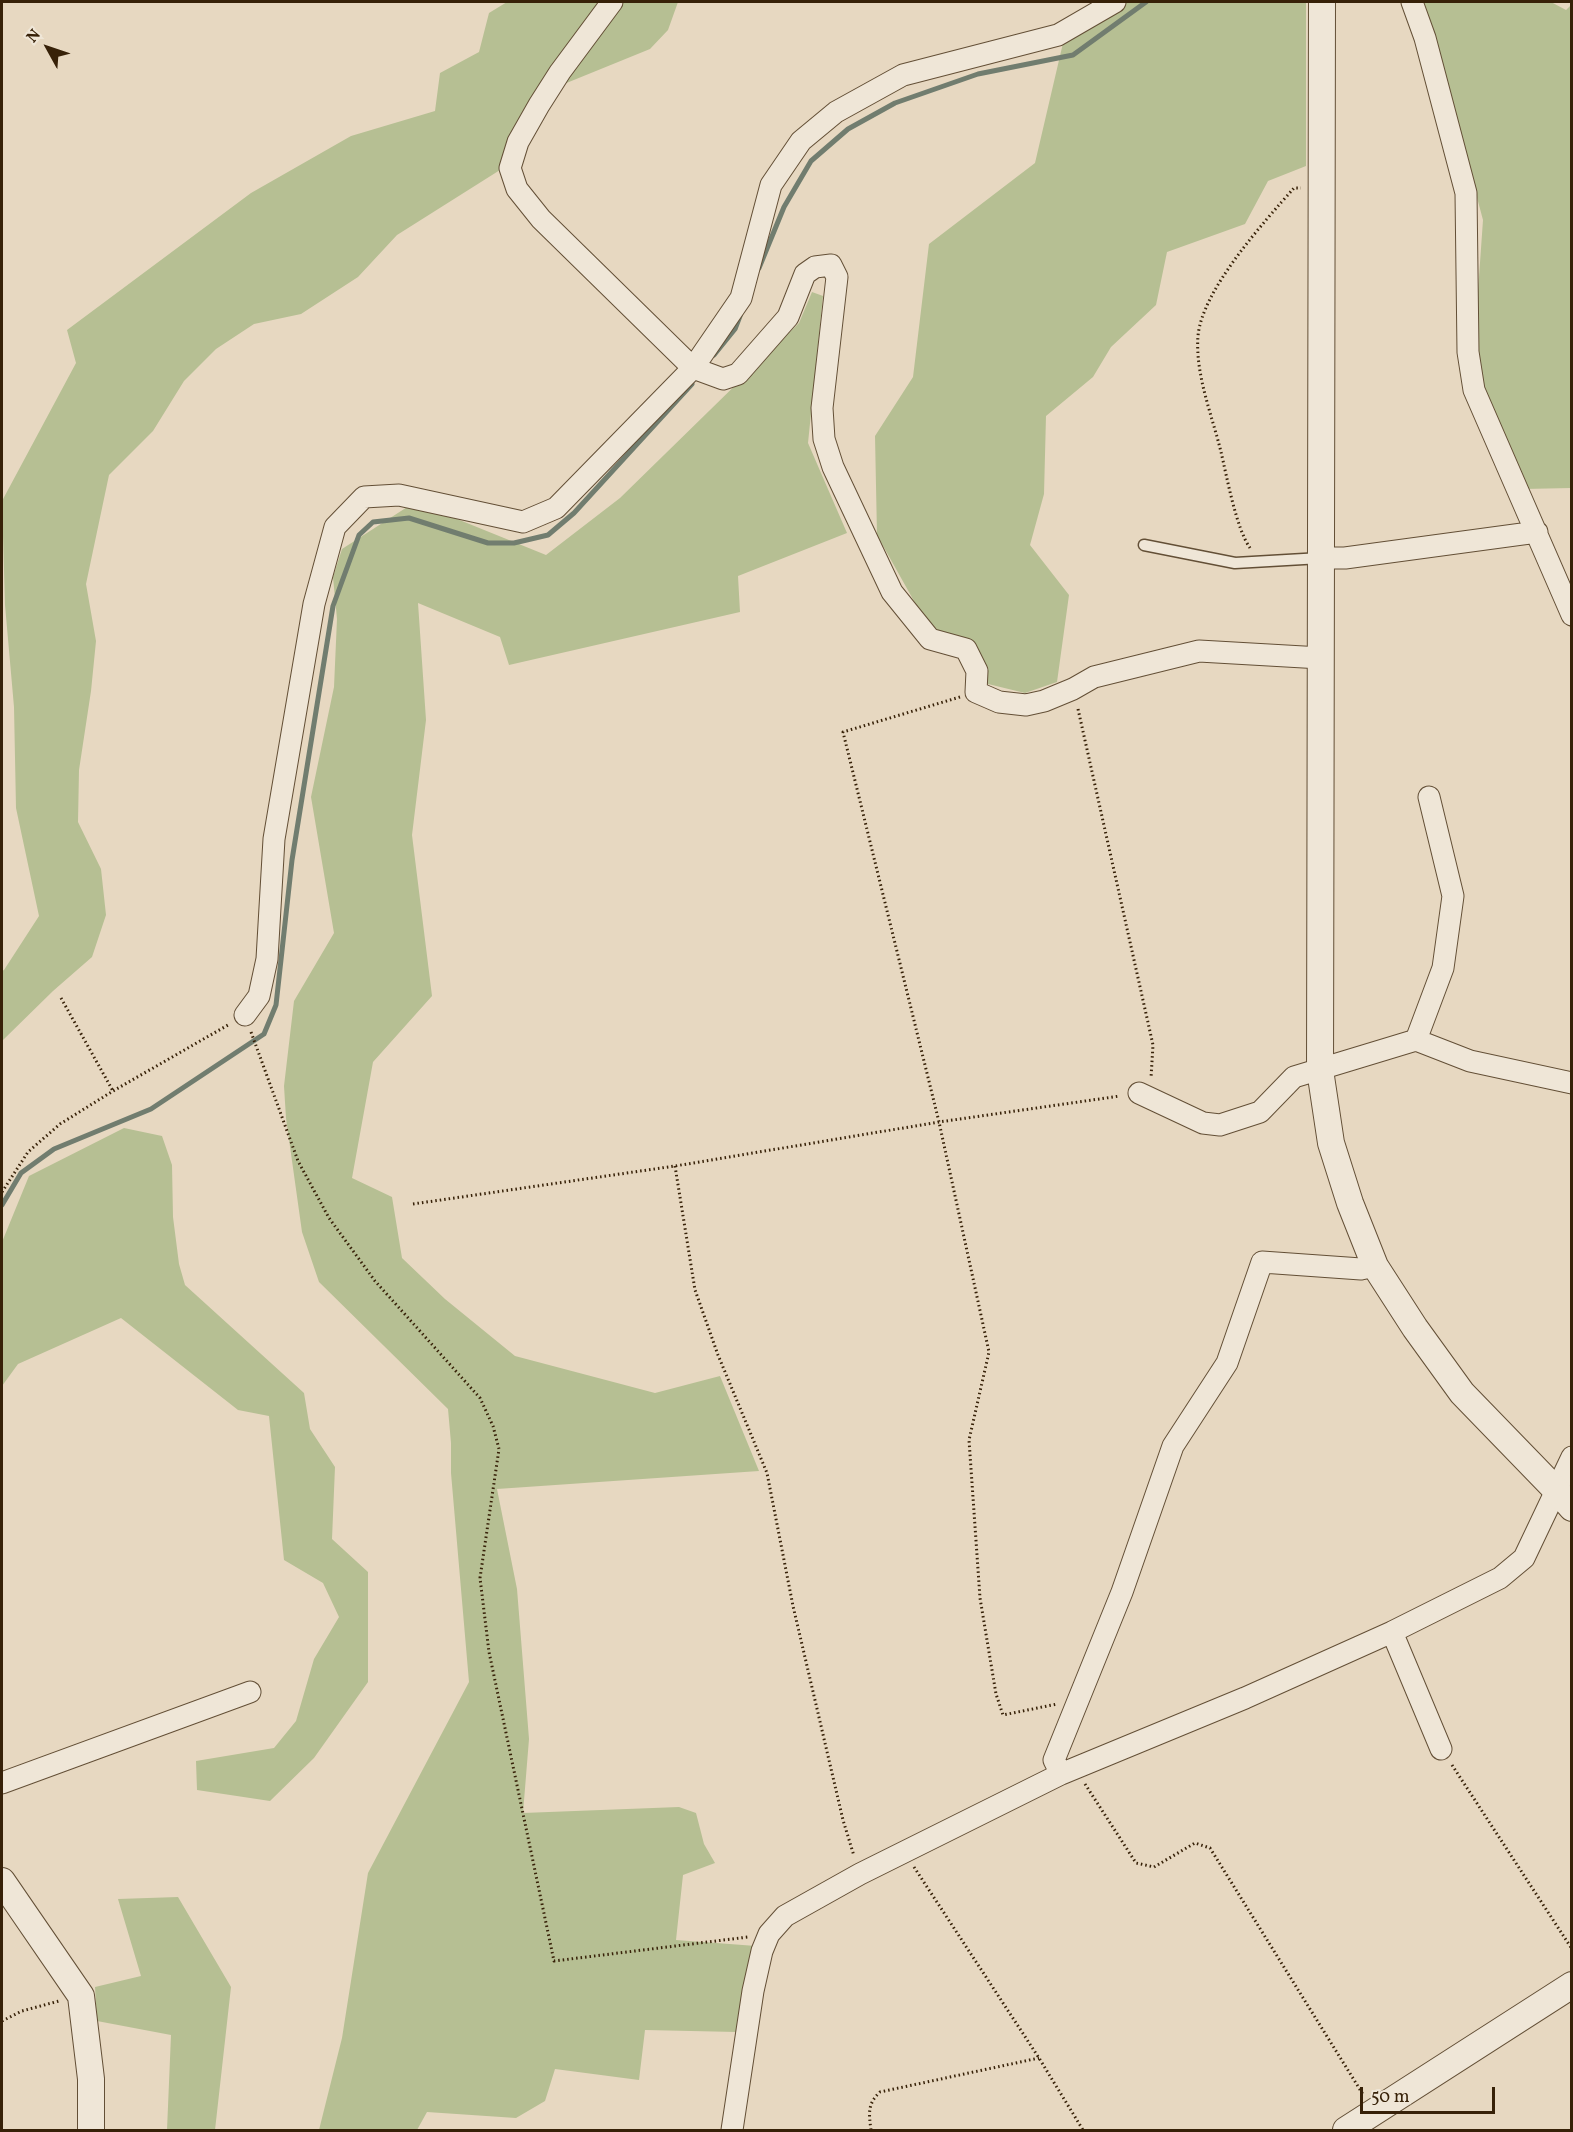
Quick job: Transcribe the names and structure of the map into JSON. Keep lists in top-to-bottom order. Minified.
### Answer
{"scale_bar":"50 m","north":"top left"}
